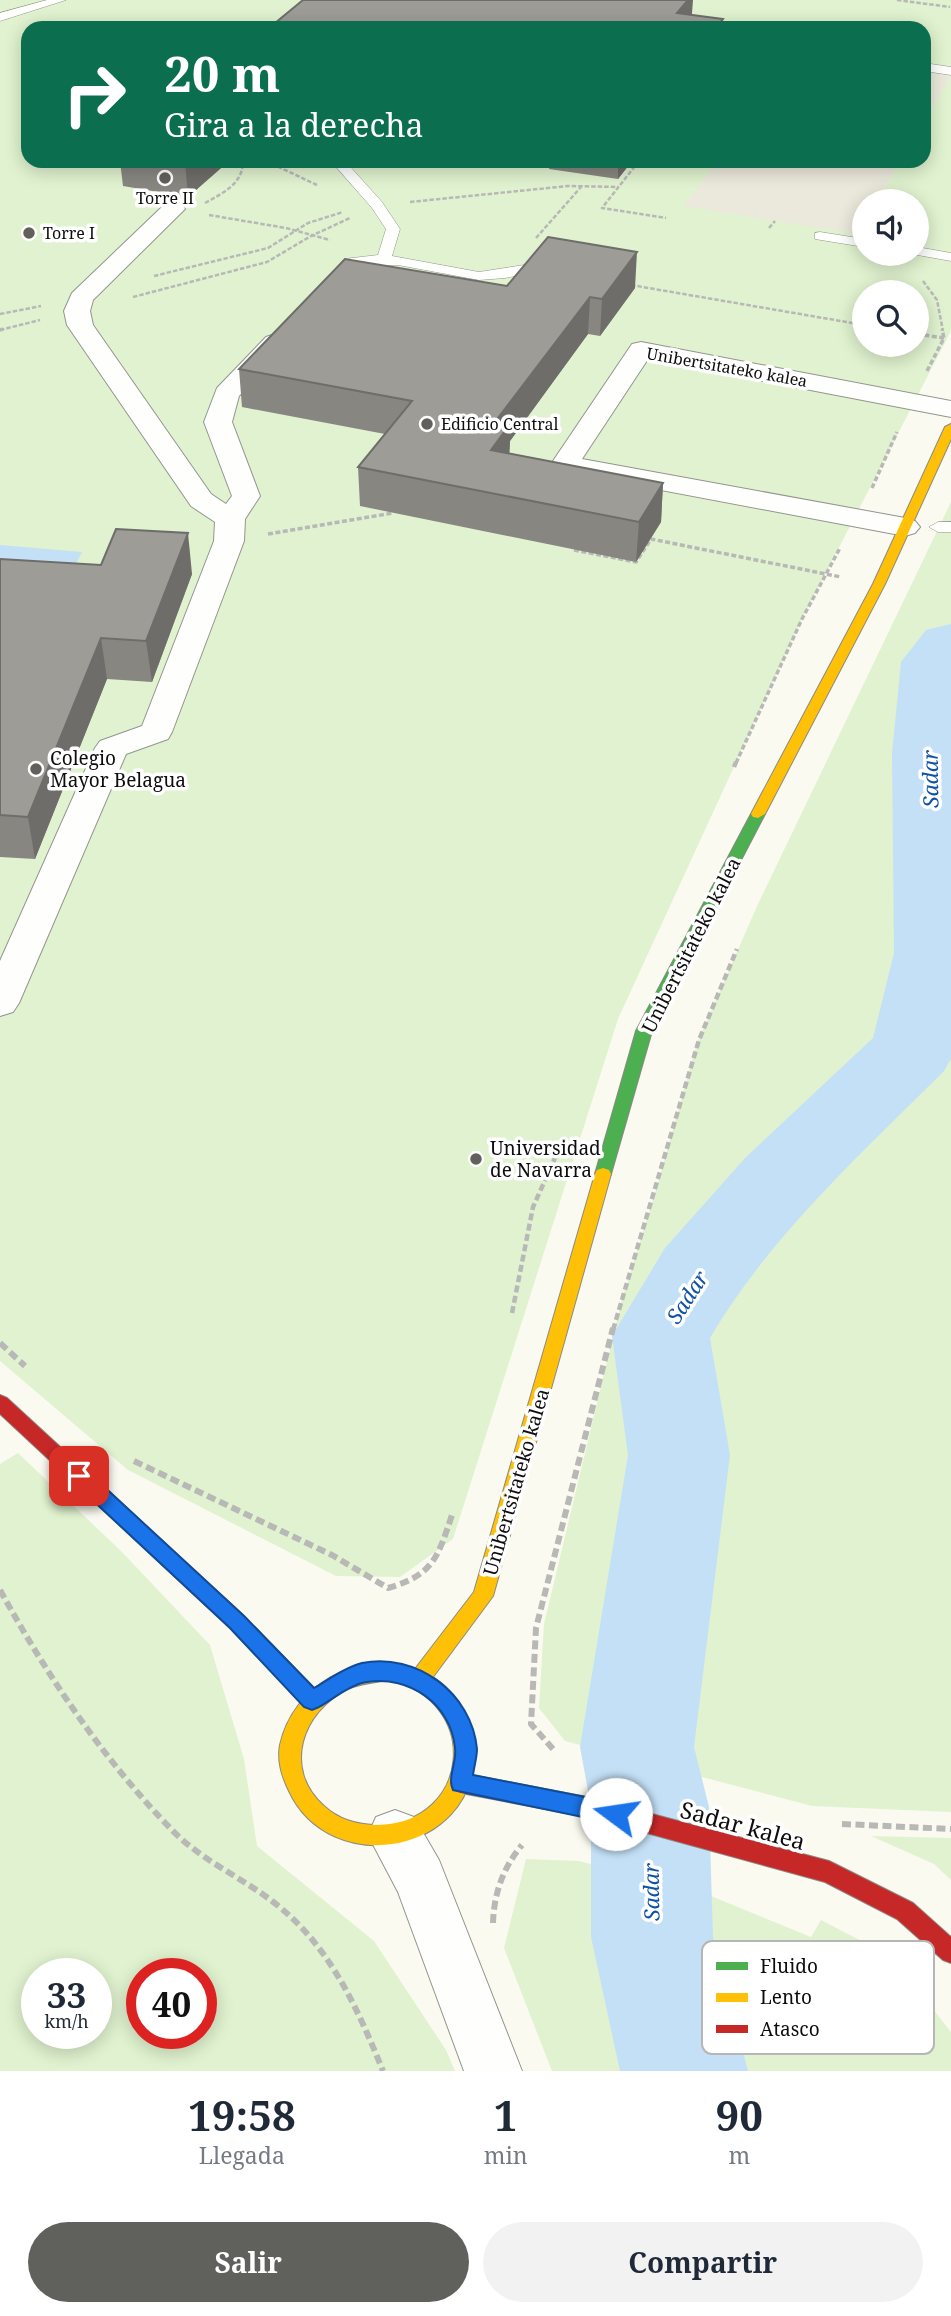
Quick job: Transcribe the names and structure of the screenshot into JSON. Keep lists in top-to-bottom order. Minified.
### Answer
{"streets":{"street":["Unibertsitateko kalea","Sadar kalea"]},"crossings":[["Unibertsitateko kalea","Sadar kalea"]],"water":["Sadar"],"places":["Torre II","Torre I","Edificio Central","Colegio Mayor Belagua","Universidad de Navarra"],"legend":["Fluido","Lento","Atasco"],"page":{"turn":["20 m","Gira a la derecha"],"speed":"33 km/h","limit":"40","eta":["19:58","Llegada","1","min","90","m"],"buttons":["Salir","Compartir"]}}
